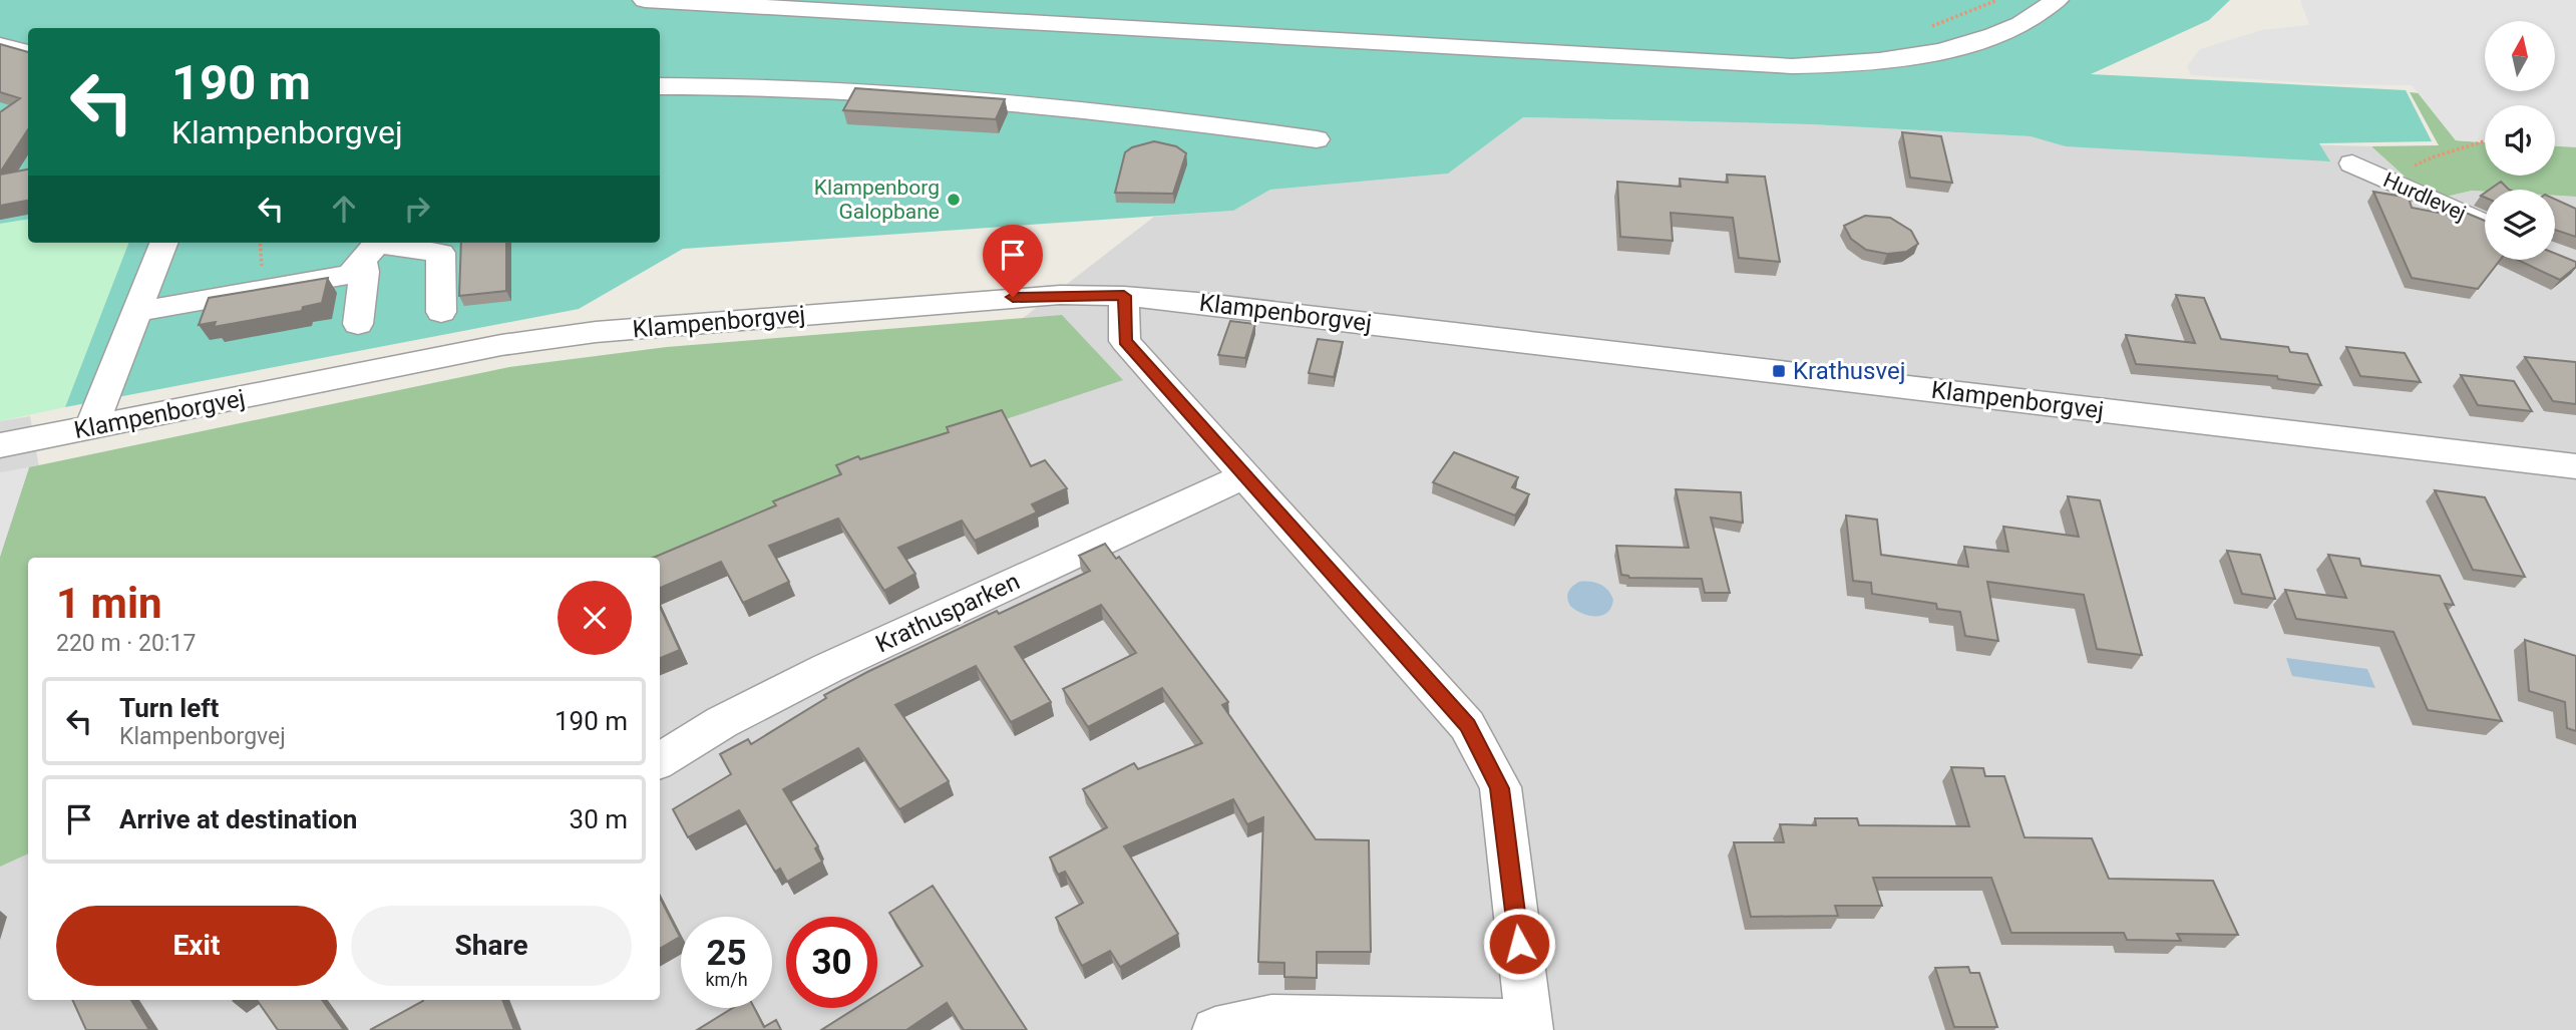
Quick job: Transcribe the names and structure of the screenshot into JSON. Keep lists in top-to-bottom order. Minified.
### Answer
{"streets":{"street":["Hurdlevej","Klampenborgvej","Krathusparken"]},"places":{"other":["Klampenborg Galopbane"],"transit":["Krathusvej"]},"north":"top","page":{"turn":["190 m","Klampenborgvej"],"heading":["1 min","220 m · 20:17"],"list":[{"name":"Turn left","note":"Klampenborgvej","value":"190 m"},{"name":"Arrive at destination","value":"30 m"}],"buttons":["Exit","Share"],"speed":"25 km/h","limit":"30"}}
